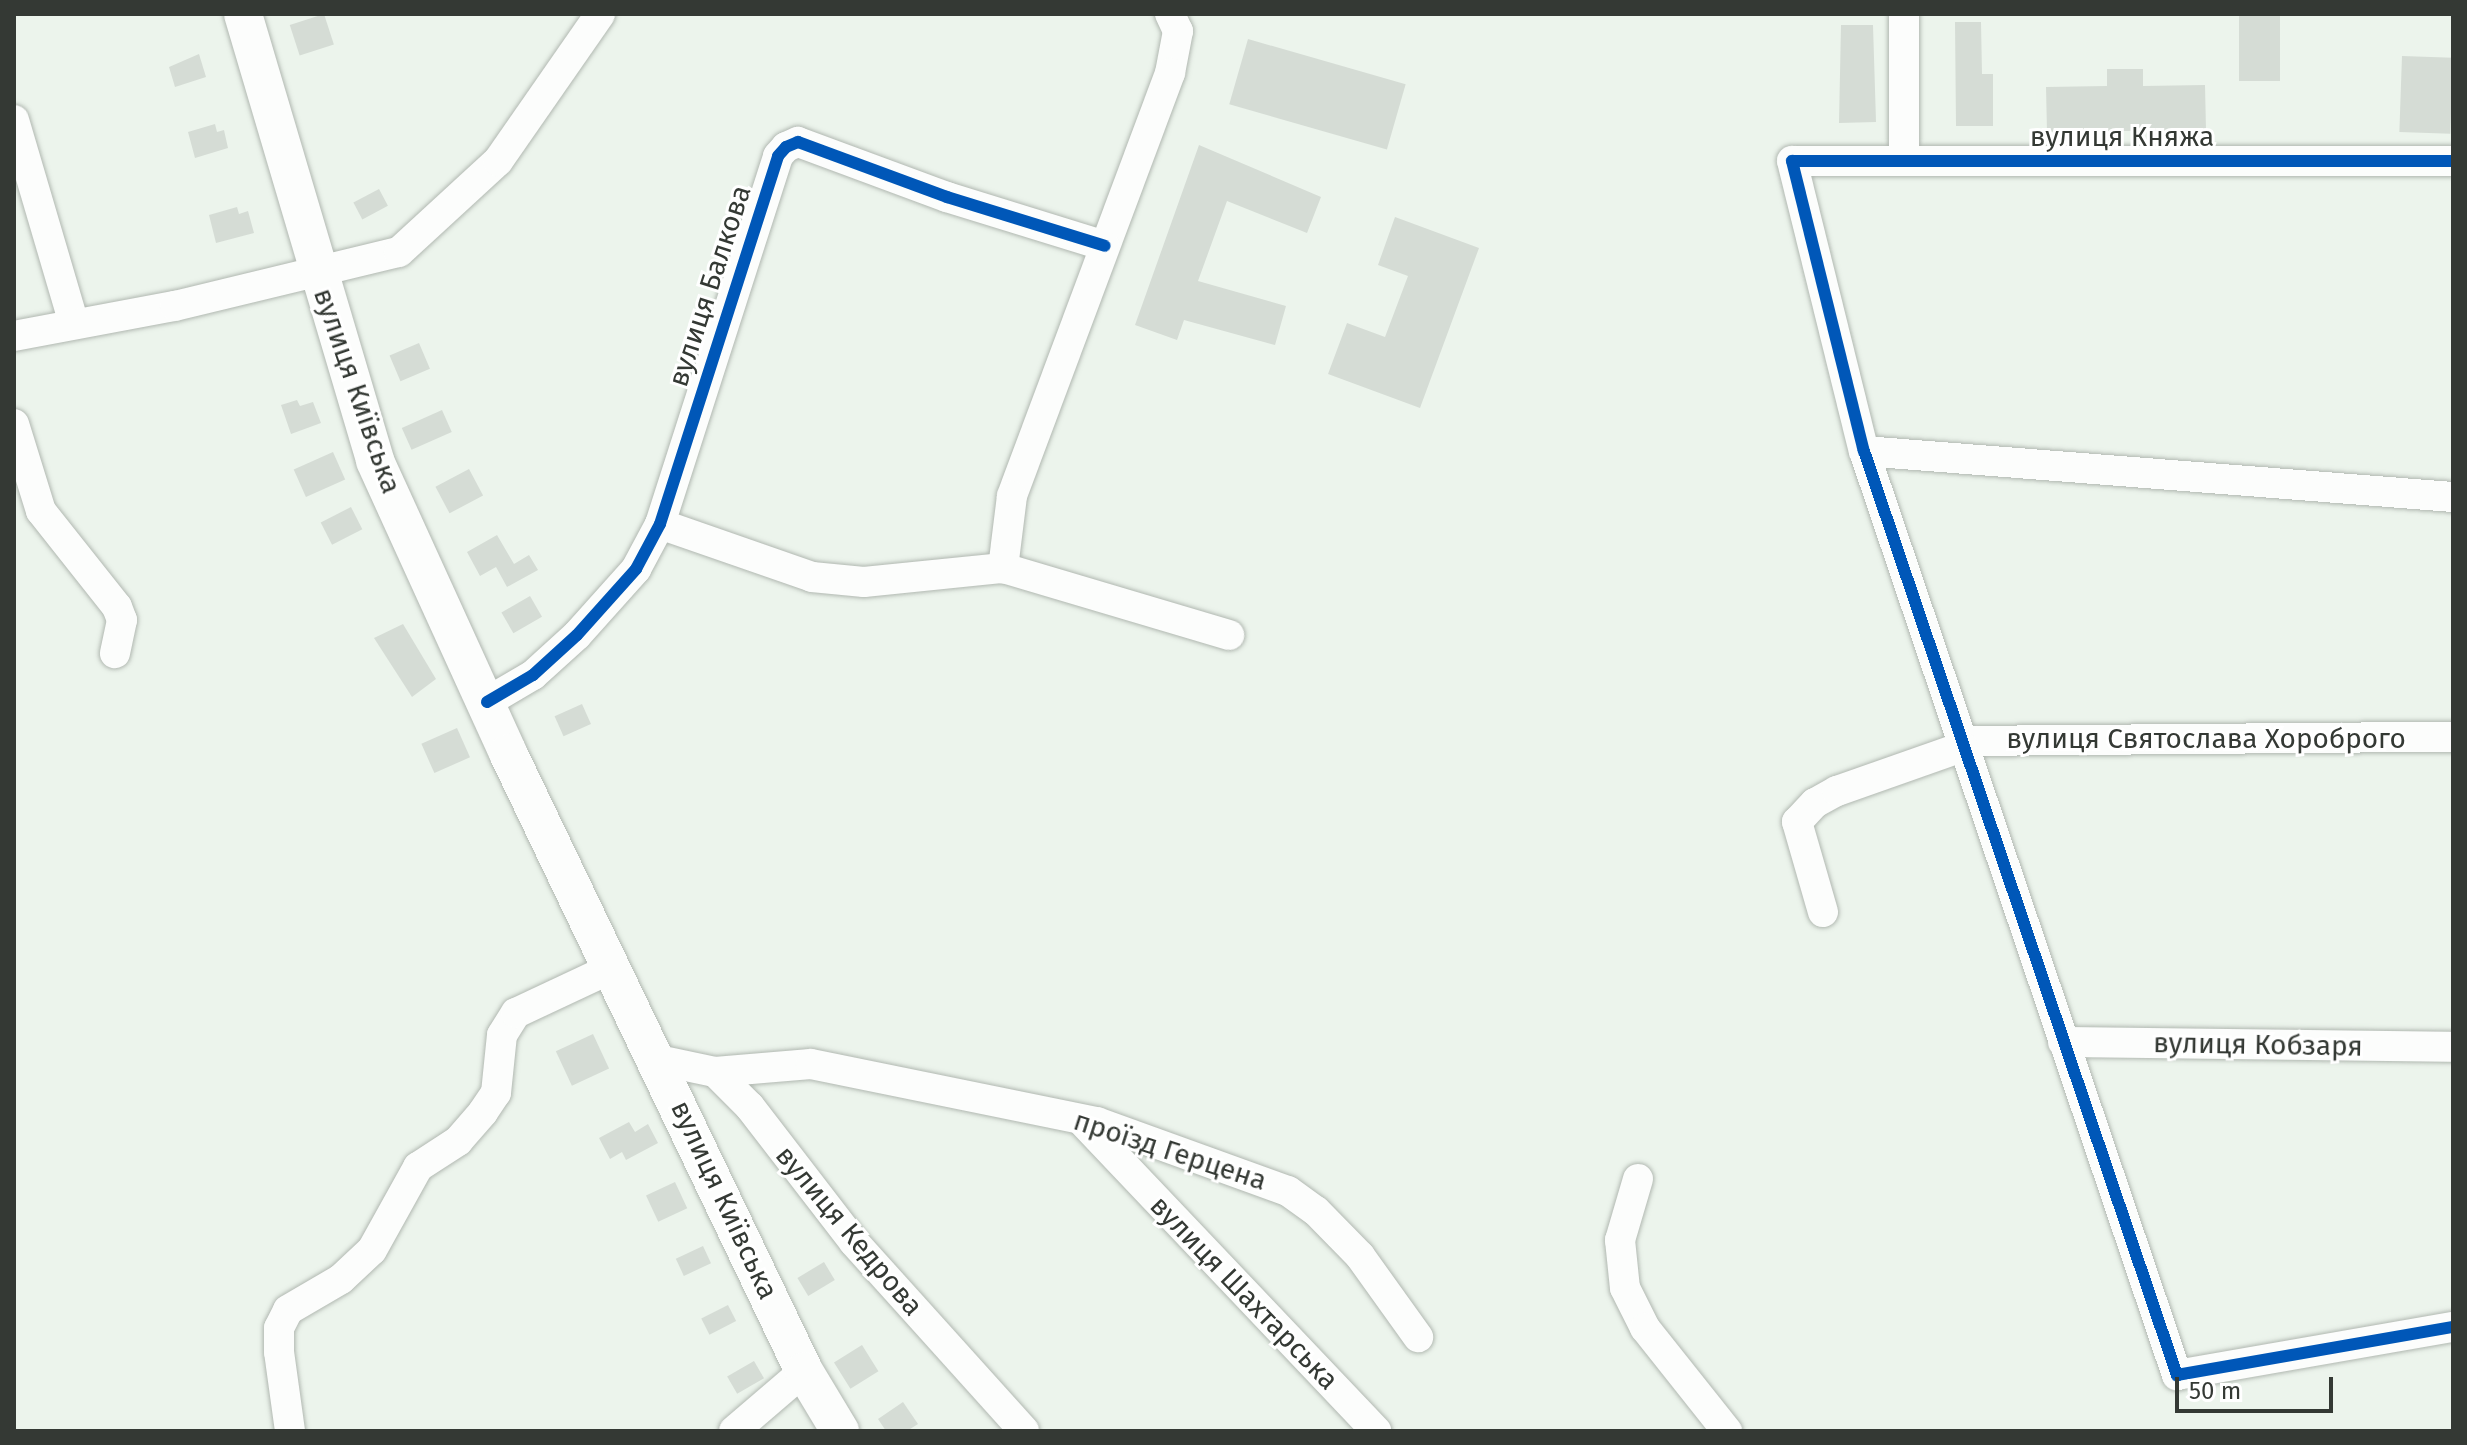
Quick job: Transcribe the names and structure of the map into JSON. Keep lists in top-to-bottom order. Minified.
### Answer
{"streets":{"main road":["вулиця Київська"],"street":["вулиця Княжа","вулиця Балкова","вулиця Святослава Хороброго","вулиця Кобзаря","проїзд Герцена","вулиця Кедрова","вулиця Шахтарська"]},"crossings":[["вулиця Балкова","вулиця Київська"],["проїзд Герцена","вулиця Кедрова"],["проїзд Герцена","вулиця Шахтарська"]],"scale_bar":"50 m"}
